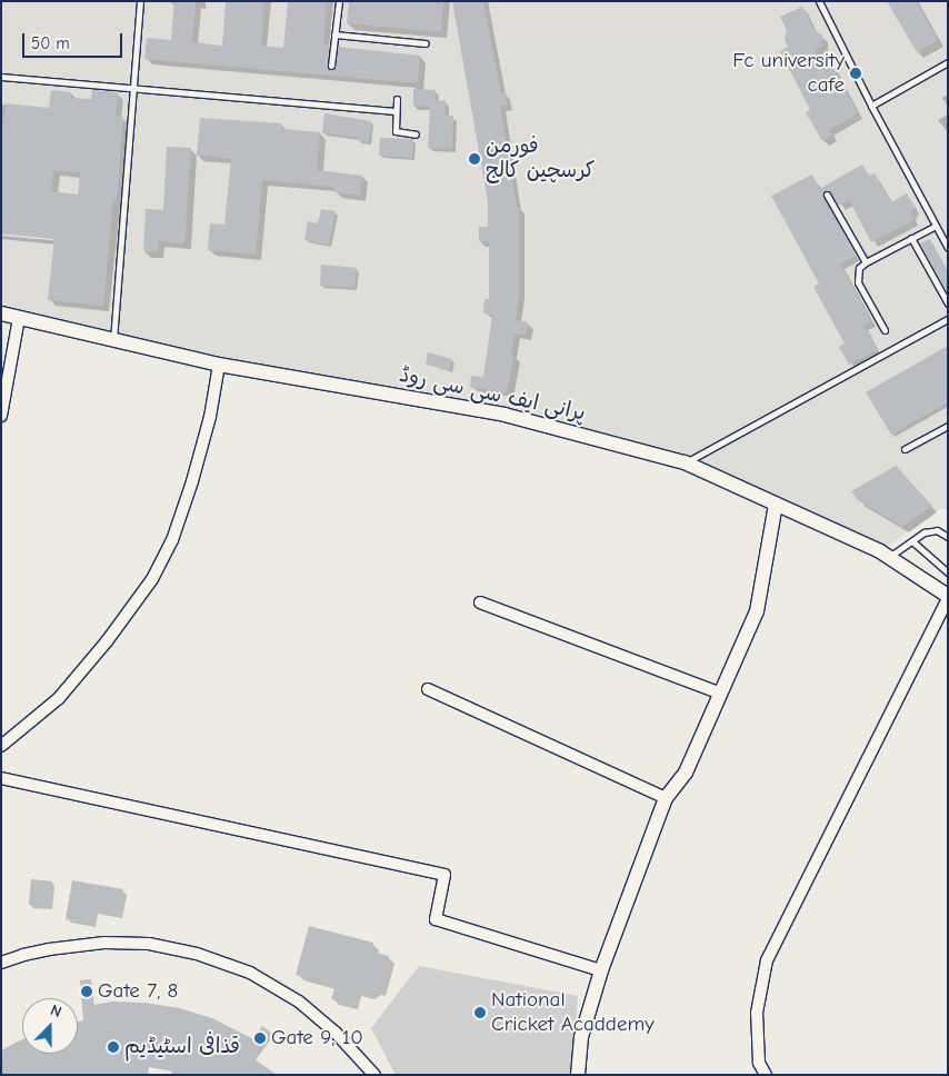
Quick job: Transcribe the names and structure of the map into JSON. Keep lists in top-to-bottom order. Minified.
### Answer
{"streets":{"street":["پرانی ایف سی سی روڈ"]},"places":["Fc university cafe","فورمن کرسچین کالج","Gate 7, 8","National Cricket Acaddemy","Gate 9, 10","قذافی اسٹیڈیم"],"scale_bar":"50 m","north":"top"}
